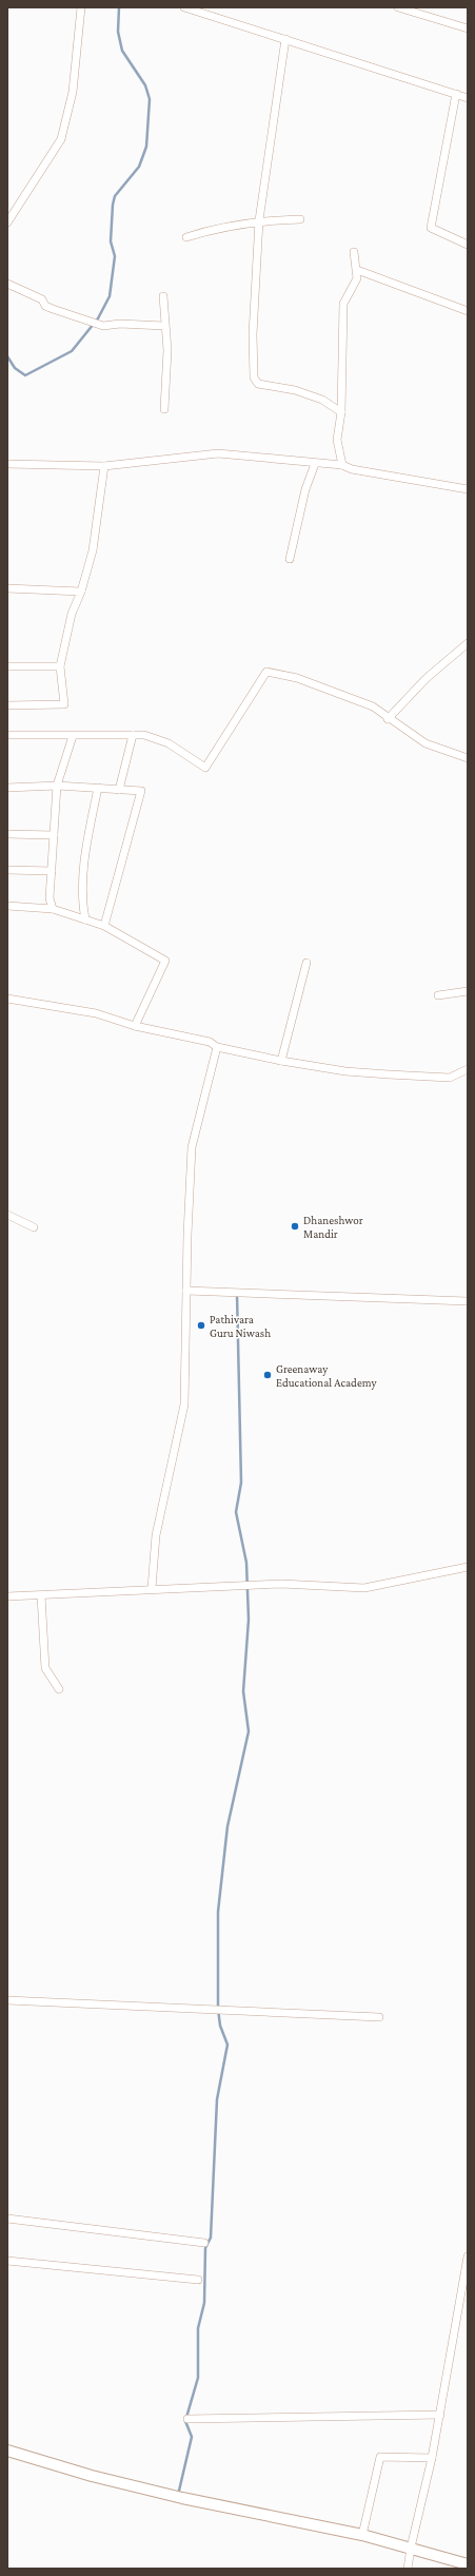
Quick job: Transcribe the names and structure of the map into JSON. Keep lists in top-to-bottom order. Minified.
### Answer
{"places":["Dhaneshwor Mandir","Pathivara Guru Niwash","Greenaway Educational Academy"]}
